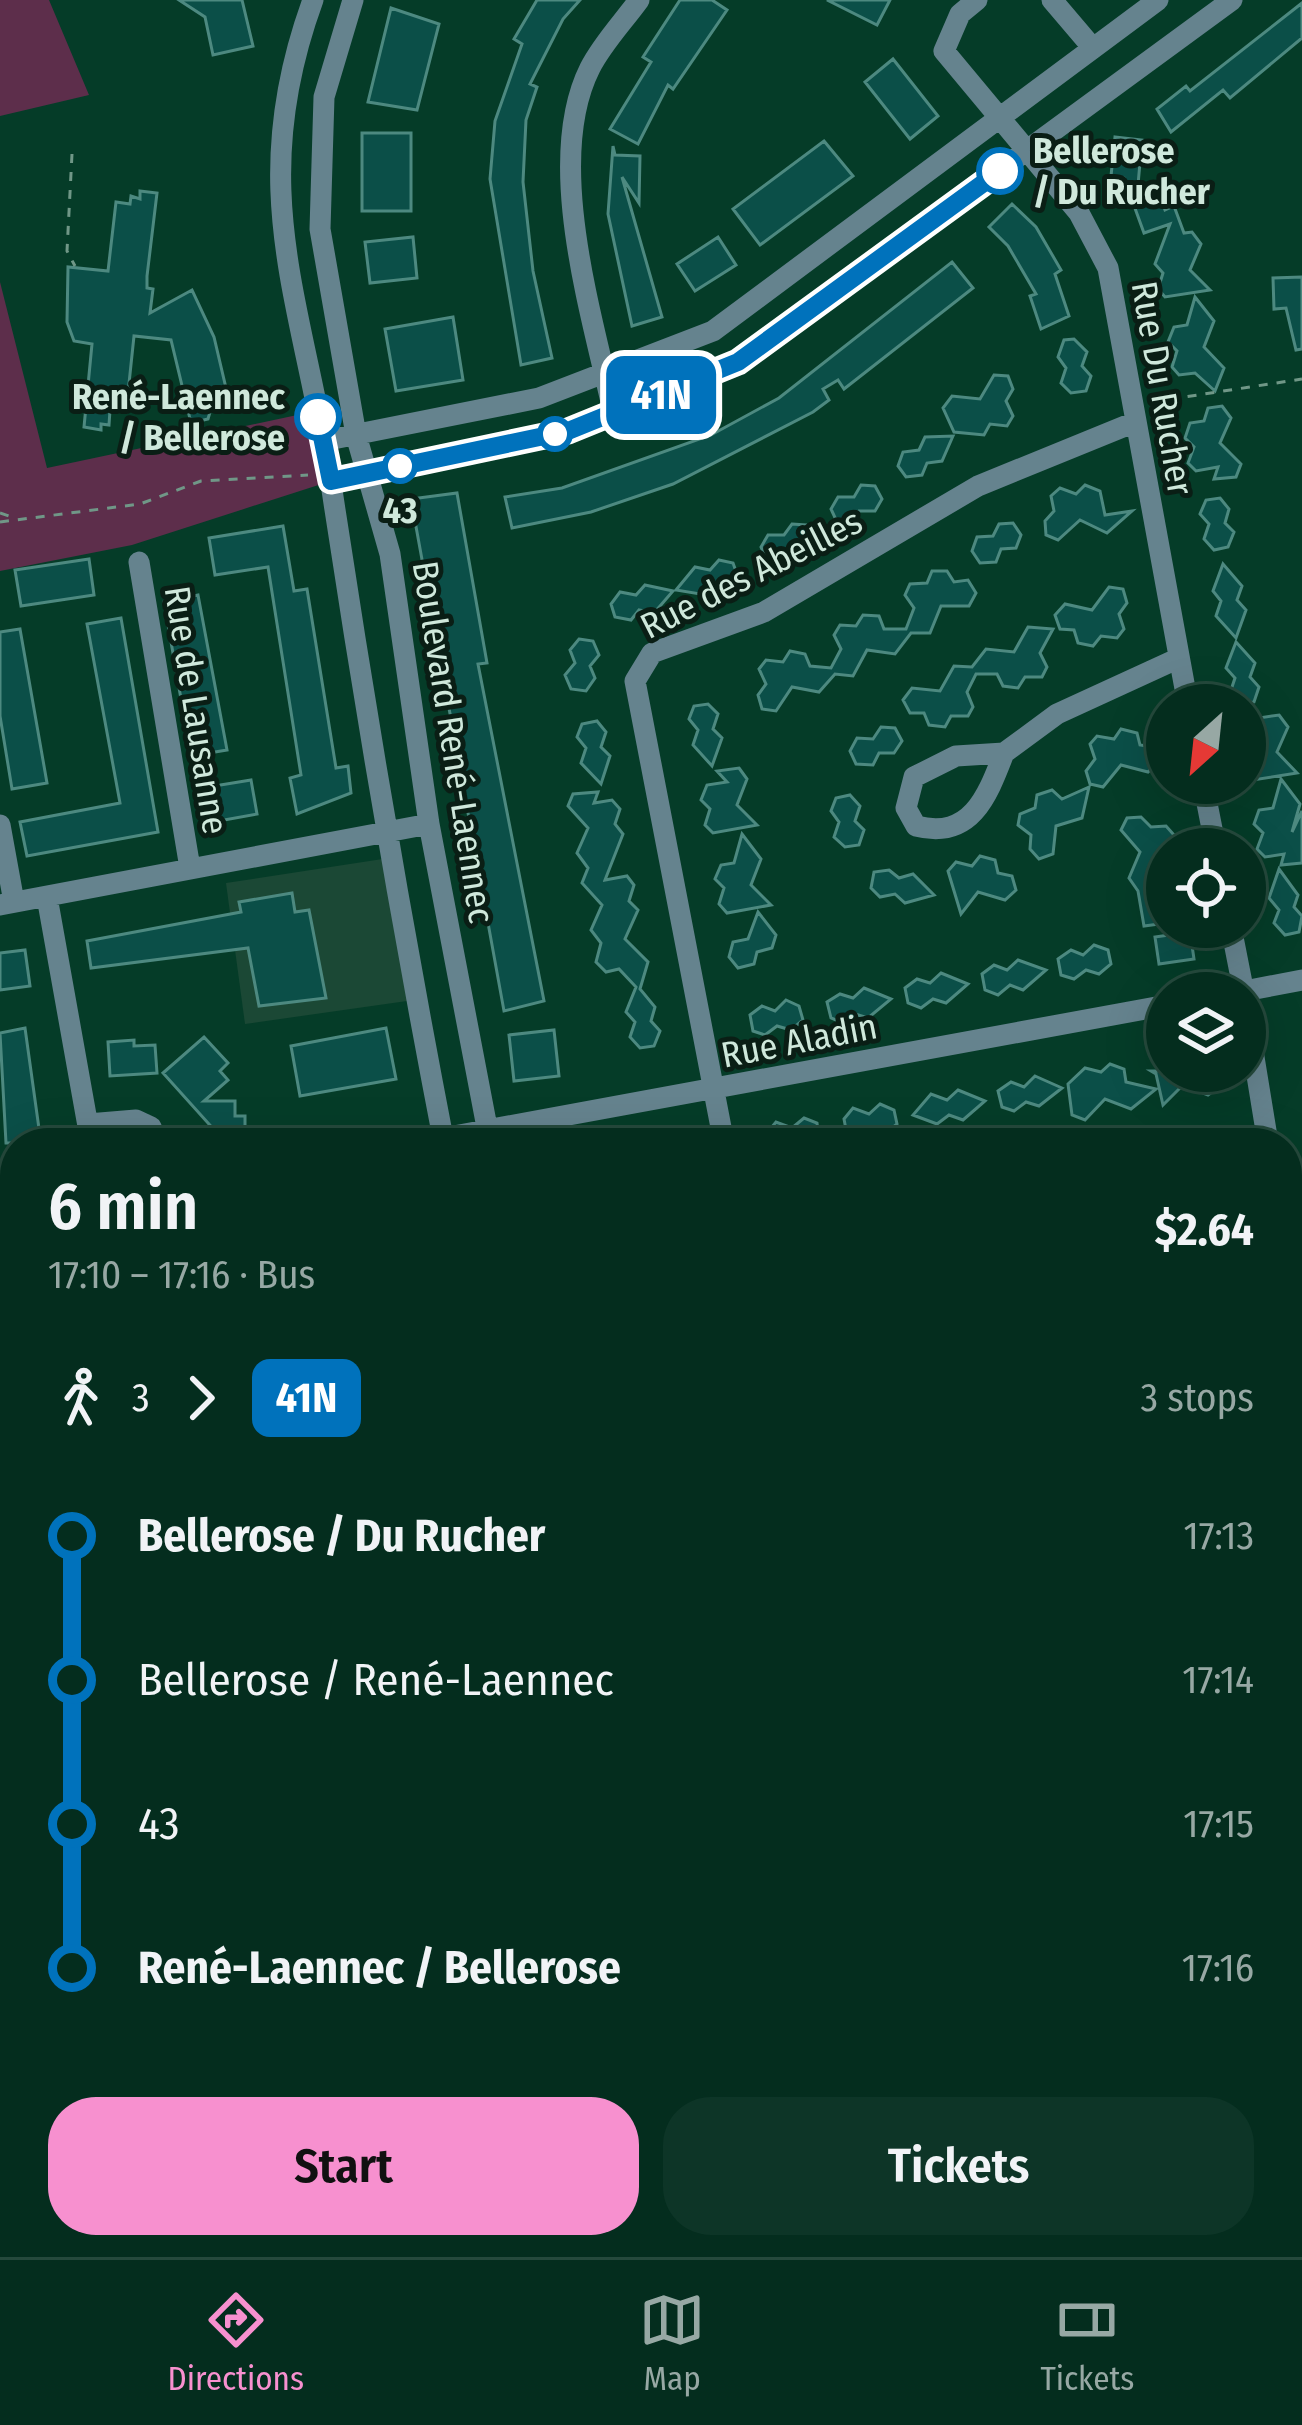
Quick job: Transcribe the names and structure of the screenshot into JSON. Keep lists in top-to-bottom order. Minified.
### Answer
{"streets":{"street":["Rue Du Rucher","Rue des Abeilles","Rue de Lausanne","Boulevard René-Laennec","Rue Aladin"]},"crossings":[["Rue Du Rucher","Rue des Abeilles"],["Rue des Abeilles","Rue Aladin"],["Rue de Lausanne","Boulevard René-Laennec"]],"places":["Bellerose / Du Rucher","René-Laennec / Bellerose","43"],"lines":["bus line 41N"],"north":"bottom left","page":{"on_map":"41N","heading":["6 min","17:10 – 17:16 · Bus","$2.64"],"legs":["3","41N","3 stops"],"list":[{"name":"Bellerose / Du Rucher","value":"17:13"},{"name":"Bellerose / René-Laennec","value":"17:14"},{"name":"43","value":"17:15"},{"name":"René-Laennec / Bellerose","value":"17:16"}],"buttons":["Start","Tickets"],"tabs":["Directions","Map","Tickets"]}}
